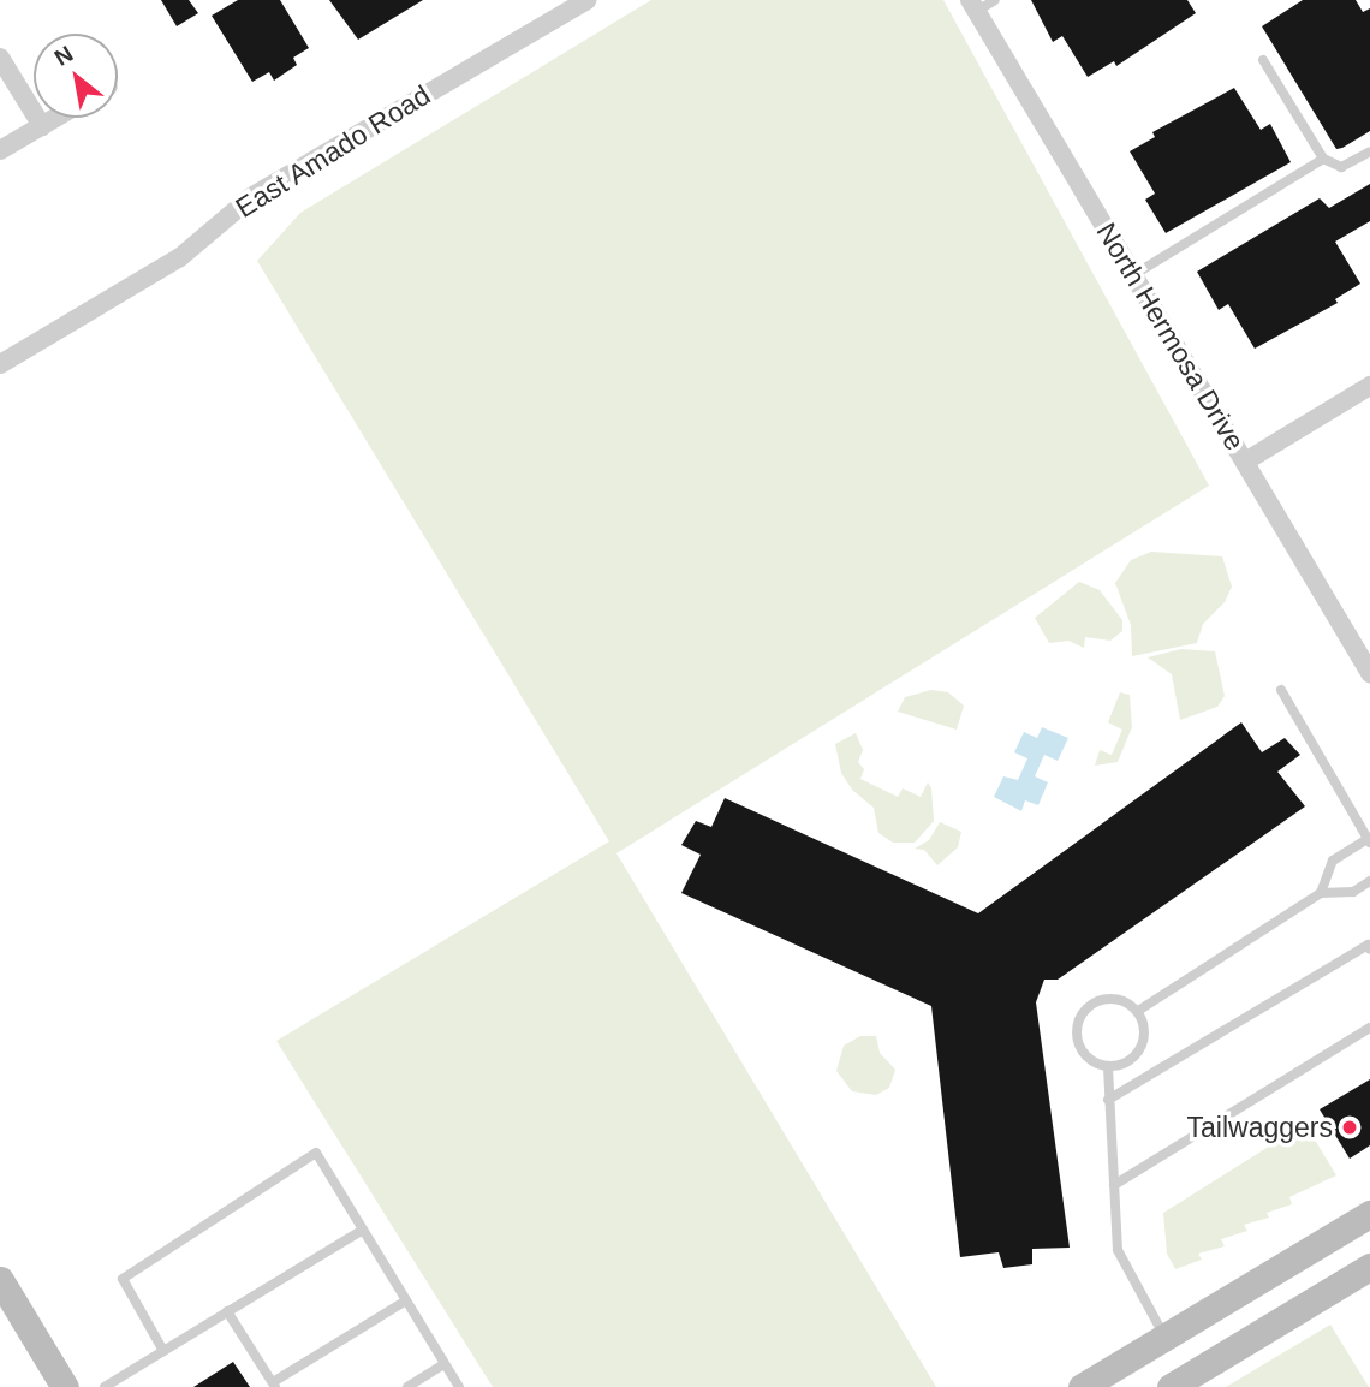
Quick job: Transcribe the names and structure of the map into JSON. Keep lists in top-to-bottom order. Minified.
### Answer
{"streets":{"street":["East Amado Road","North Hermosa Drive"]},"places":["Tailwaggers"],"north":"top left"}
